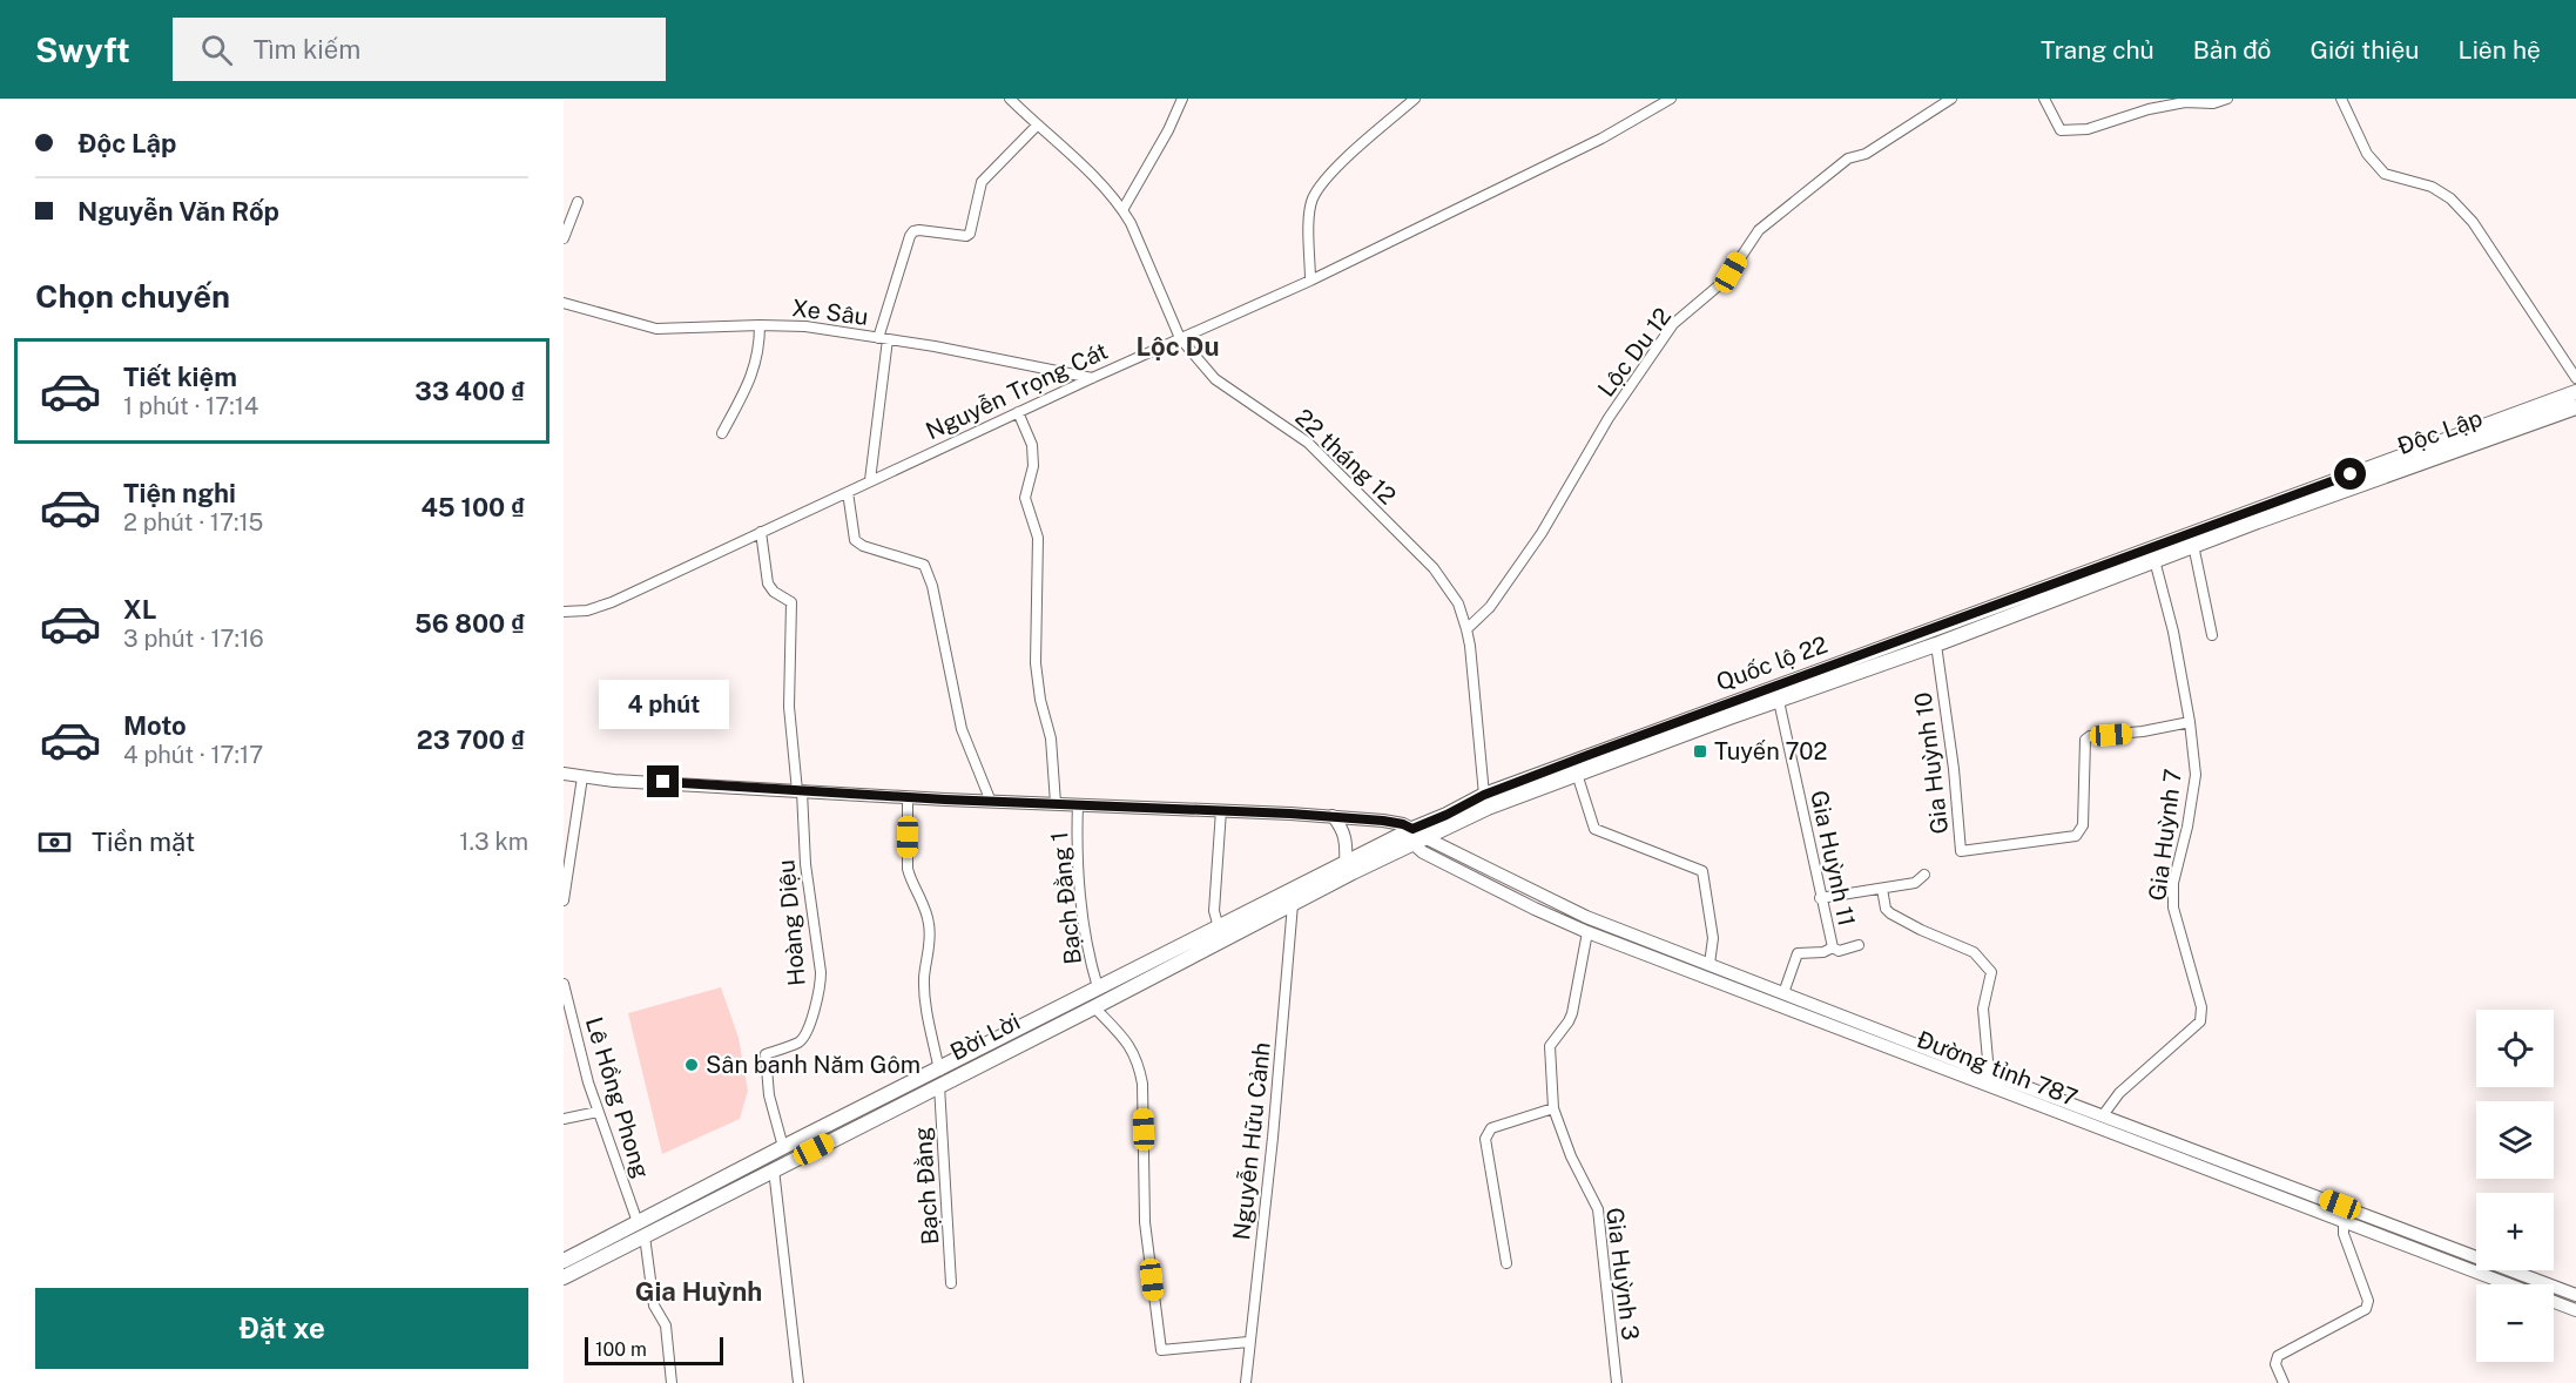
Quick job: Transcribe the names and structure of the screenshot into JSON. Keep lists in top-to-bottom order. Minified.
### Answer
{"streets":{"highway":["Độc Lập","Quốc lộ 22","Bời Lời"],"main road":["Đường tỉnh 787"],"street":["Xe Sâu","Lộc Du 12","Nguyễn Trọng Cát","22 tháng 12","Gia Huỳnh 10","Gia Huỳnh 7","Gia Huỳnh 11","Bạch Đằng 1","Hoàng Diệu","Lê Hồng Phong","Nguyễn Hữu Cảnh","Bạch Đằng","Gia Huỳnh 3"]},"crossings":[["Xe Sâu","Nguyễn Trọng Cát"],["Lộc Du 12","22 tháng 12"],["Nguyễn Trọng Cát","22 tháng 12"],["Nguyễn Trọng Cát","Hoàng Diệu"],["Độc Lập","22 tháng 12"],["Độc Lập","Quốc lộ 22"],["Độc Lập","Gia Huỳnh 10"],["Độc Lập","Gia Huỳnh 7"],["Độc Lập","Gia Huỳnh 11"],["22 tháng 12","Quốc lộ 22"],["Quốc lộ 22","Gia Huỳnh 7"],["Quốc lộ 22","Bời Lời"],["Quốc lộ 22","Đường tỉnh 787"],["Gia Huỳnh 10","Gia Huỳnh 7"],["Gia Huỳnh 7","Đường tỉnh 787"],["Gia Huỳnh 11","Đường tỉnh 787"],["Bạch Đằng 1","Bời Lời"],["Hoàng Diệu","Bời Lời"],["Bời Lời","Đường tỉnh 787"],["Bời Lời","Lê Hồng Phong"],["Bời Lời","Nguyễn Hữu Cảnh"],["Bời Lời","Bạch Đằng"],["Đường tỉnh 787","Gia Huỳnh 3"]],"districts":["Lộc Du","Gia Huỳnh"],"places":{"transit":["Tuyến 702"],"other":["Sân banh Năm Gôm"]},"scale_bar":"100 m","page":{"header":"Swyft","search":"Tìm kiếm","nav":["Trang chủ","Bản đồ","Giới thiệu","Liên hệ"],"banner":["Độc Lập","Nguyễn Văn Rốp"],"heading":"Chọn chuyến","list":[{"name":"Tiết kiệm","note":"1 phút · 17:14","value":"33 400 ₫"},{"name":"Tiện nghi","note":"2 phút · 17:15","value":"45 100 ₫"},{"name":"XL","note":"3 phút · 17:16","value":"56 800 ₫"},{"name":"Moto","note":"4 phút · 17:17","value":"23 700 ₫"}],"bubble":"4 phút","pay":["Tiền mặt","1.3 km"],"map_buttons":["+","−"],"buttons":"Đặt xe","scale":"100 m"}}
